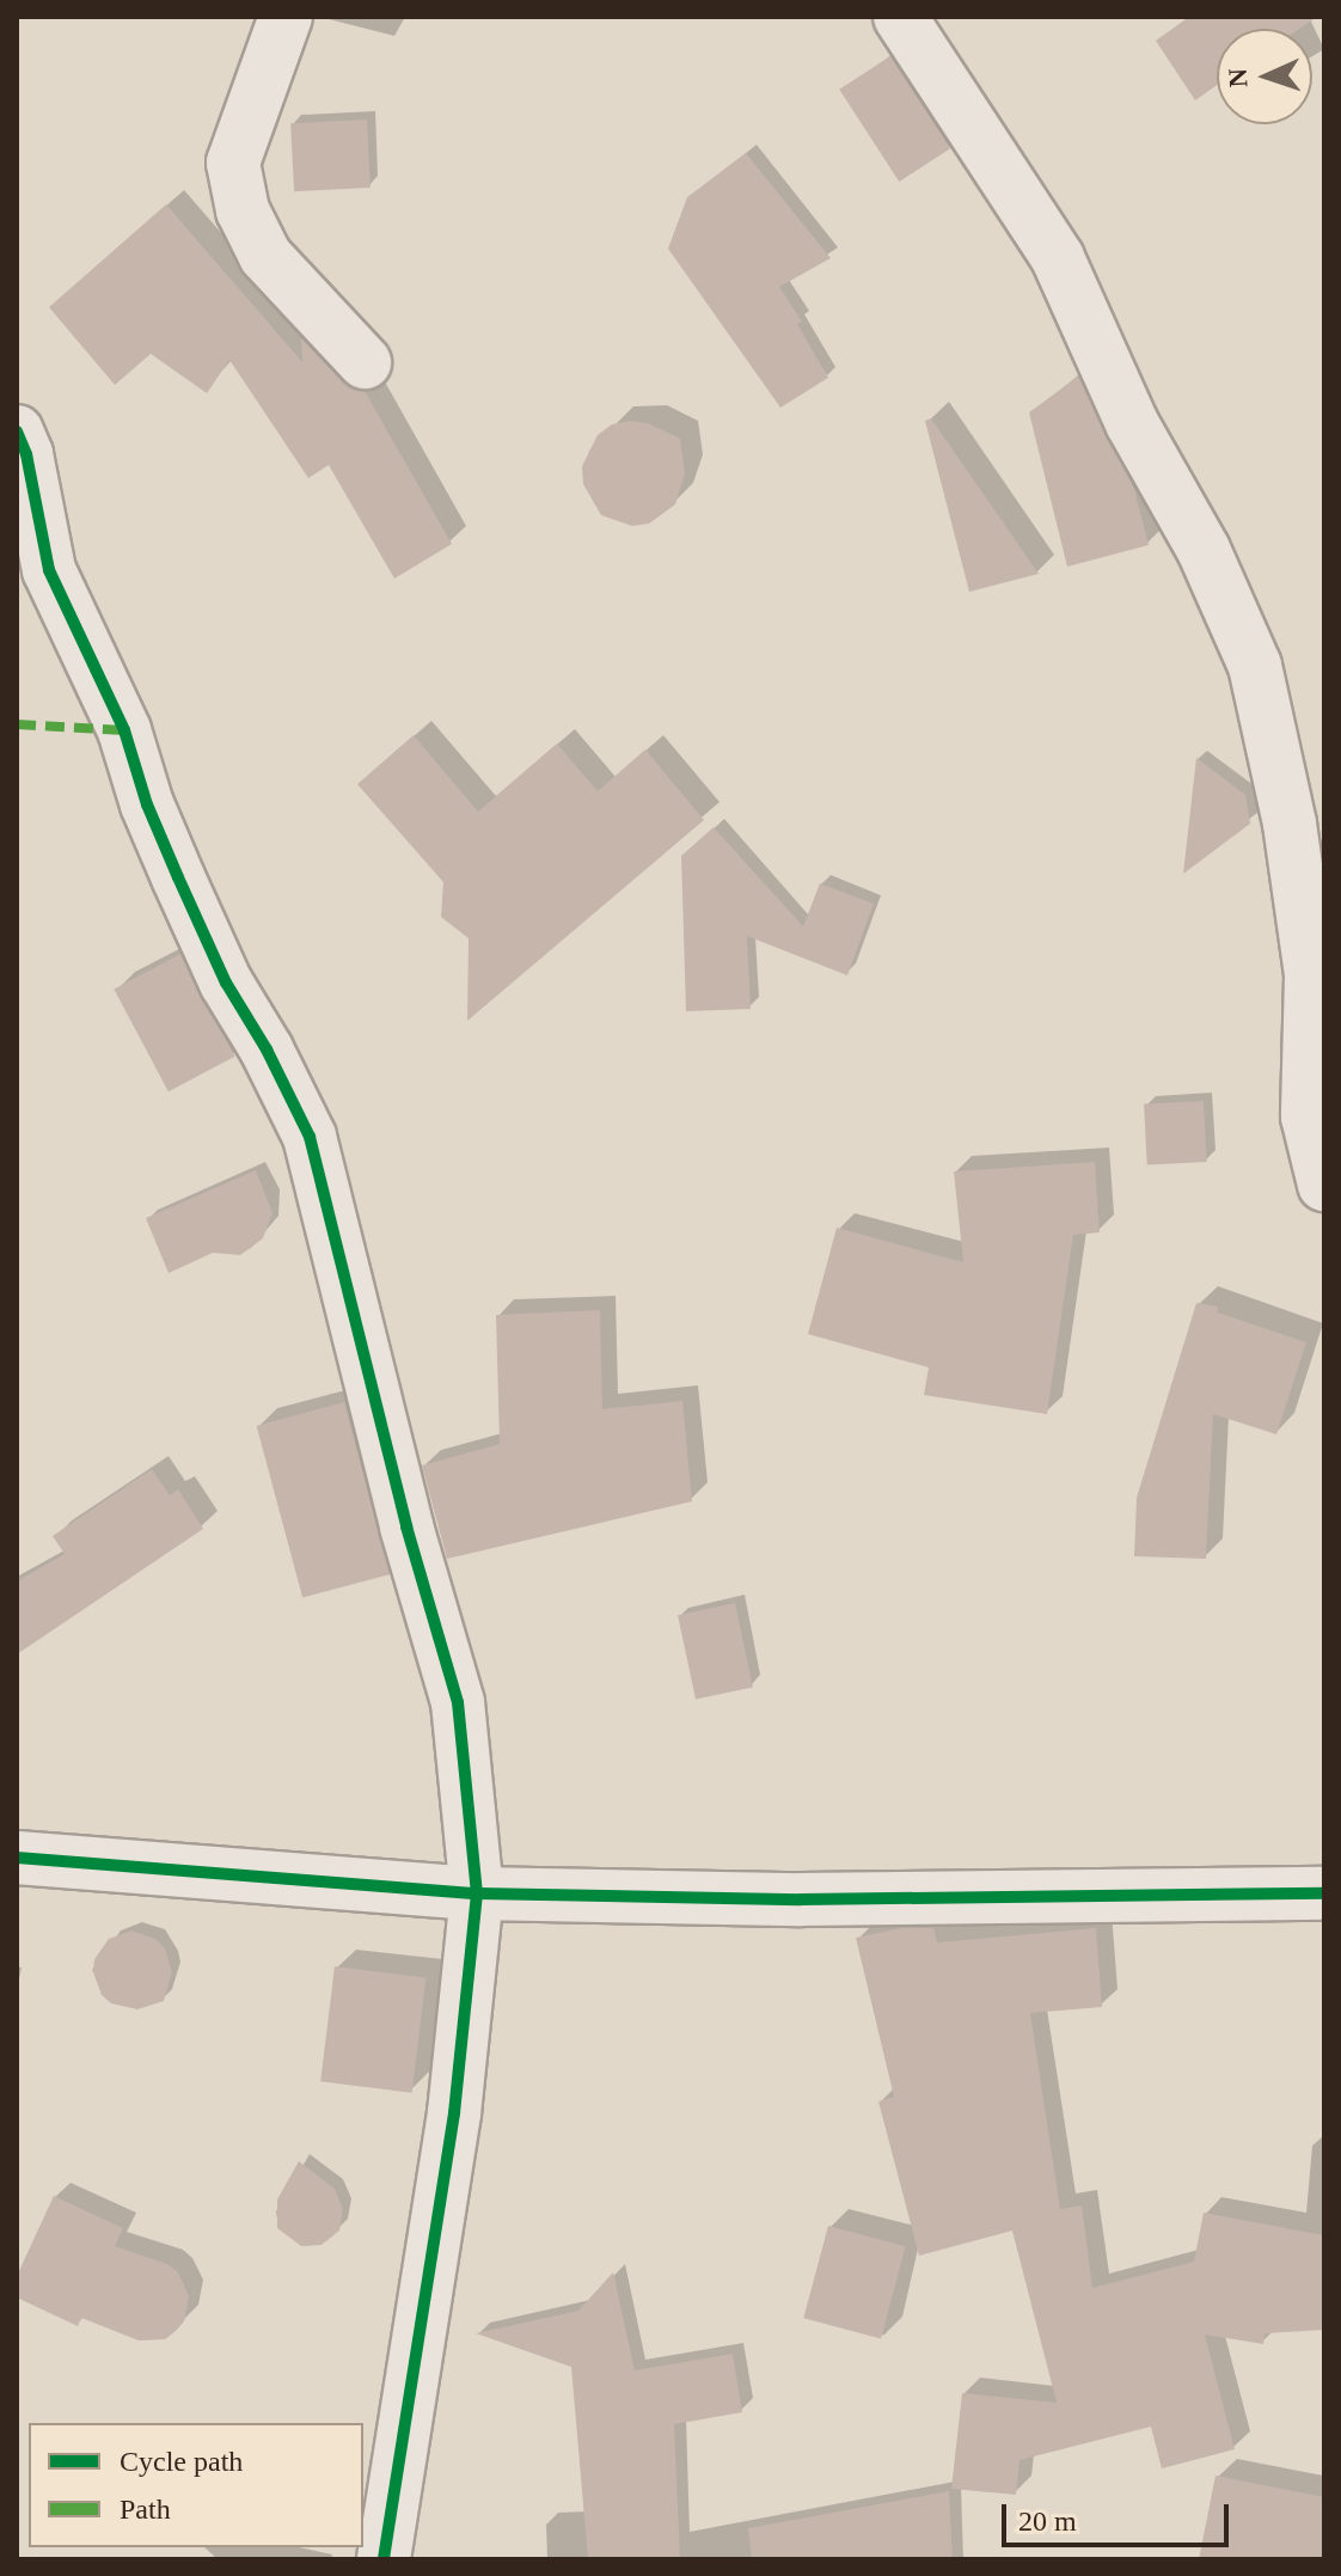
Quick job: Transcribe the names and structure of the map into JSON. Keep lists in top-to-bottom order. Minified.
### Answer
{"legend":["Cycle path","Path"],"scale_bar":"20 m","north":"left"}
